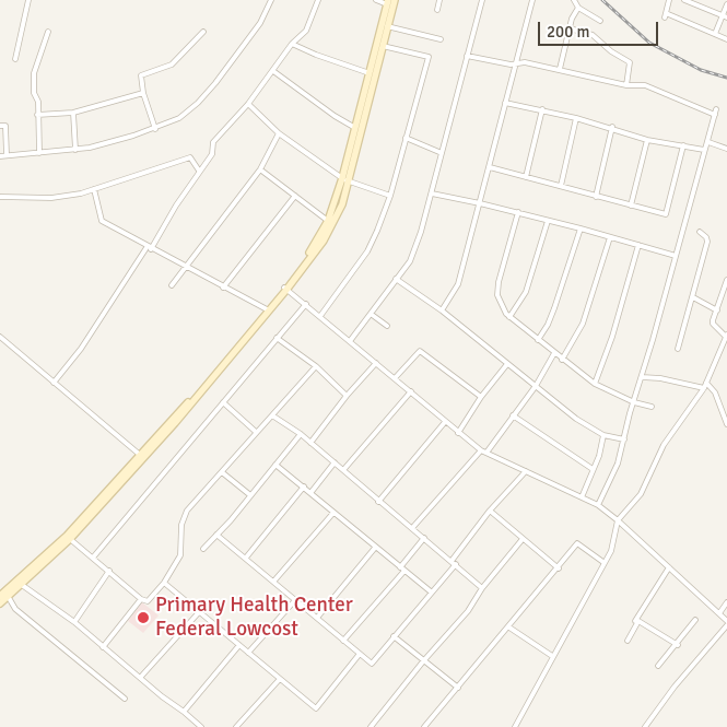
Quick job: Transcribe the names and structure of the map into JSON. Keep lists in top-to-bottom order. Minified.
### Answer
{"places":["Primary Health Center Federal Lowcost"],"scale_bar":"200 m"}
